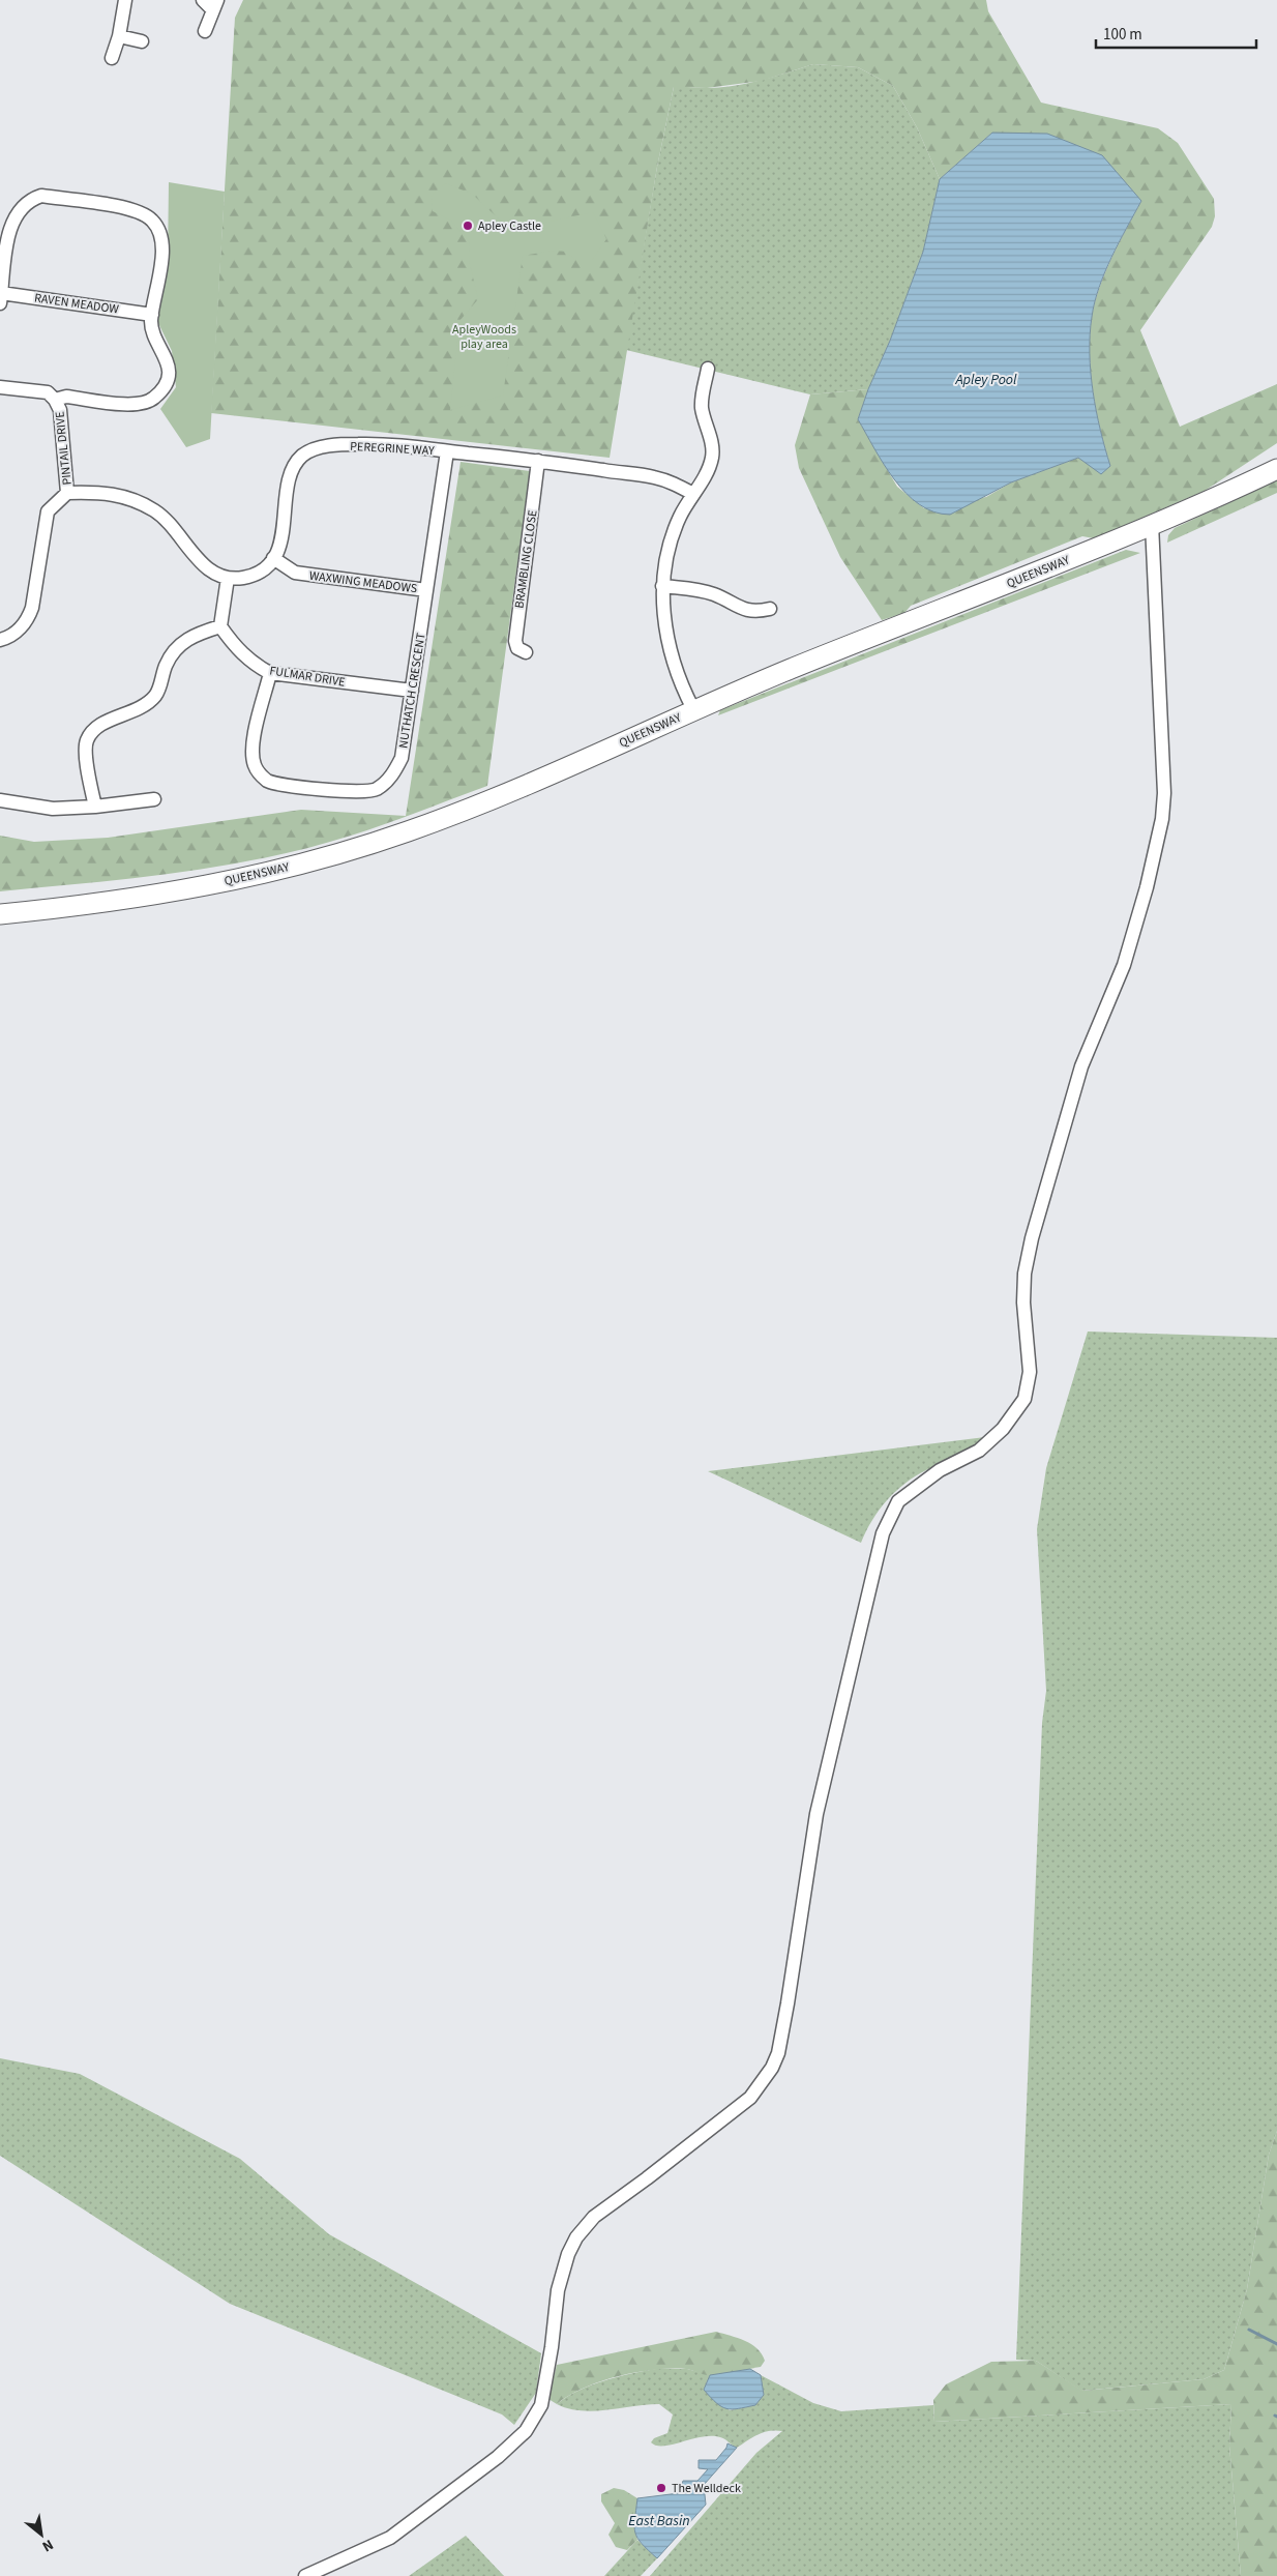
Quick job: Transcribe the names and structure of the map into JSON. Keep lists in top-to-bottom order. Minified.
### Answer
{"streets":{"main road":["QUEENSWAY"],"street":["RAVEN MEADOW","PINTAIL DRIVE","PEREGRINE WAY","BRAMBLING CLOSE","WAXWING MEADOWS","FULMAR DRIVE","NUTHATCH CRESCENT"]},"crossings":[["PEREGRINE WAY","BRAMBLING CLOSE"],["PEREGRINE WAY","WAXWING MEADOWS"],["PEREGRINE WAY","NUTHATCH CRESCENT"],["WAXWING MEADOWS","NUTHATCH CRESCENT"],["FULMAR DRIVE","NUTHATCH CRESCENT"]],"water":["Apley Pool","East Basin"],"parks":["ApleyWoods play area"],"places":["Apley Castle","The Welldeck"],"scale_bar":"100 m","north":"bottom right"}
